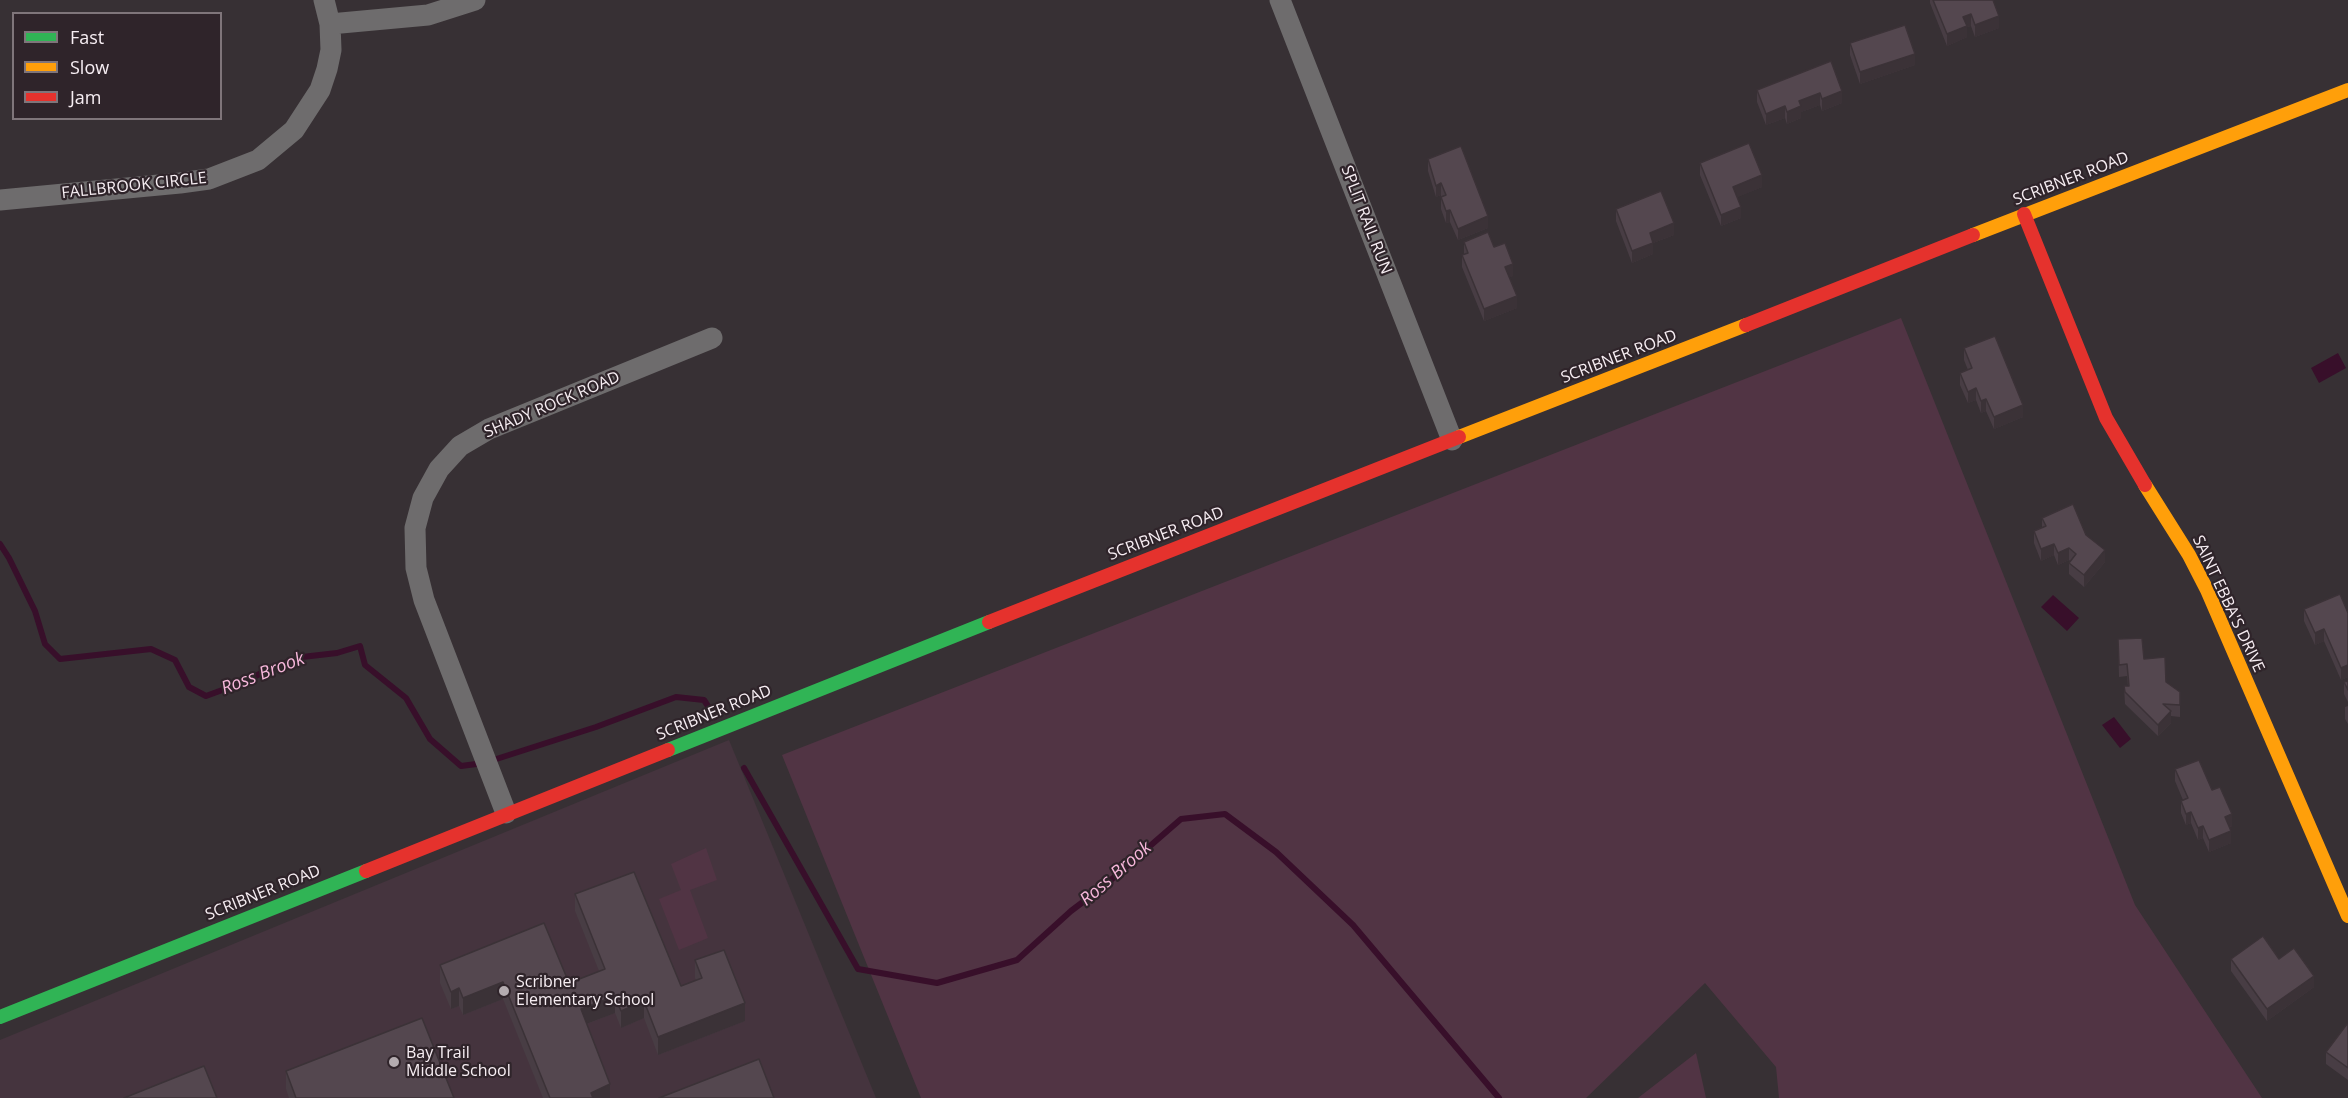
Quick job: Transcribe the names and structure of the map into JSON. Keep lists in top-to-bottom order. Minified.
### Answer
{"streets":{"street":["SCRIBNER ROAD","FALLBROOK CIRCLE","SPLIT RAIL RUN","SHADY ROCK ROAD","SAINT EBBA'S DRIVE"]},"crossings":[["SCRIBNER ROAD","SPLIT RAIL RUN"],["SCRIBNER ROAD","SHADY ROCK ROAD"],["SCRIBNER ROAD","SAINT EBBA'S DRIVE"]],"water":["Ross Brook"],"places":["Scribner Elementary School","Bay Trail Middle School"],"legend":["Fast","Slow","Jam"]}
